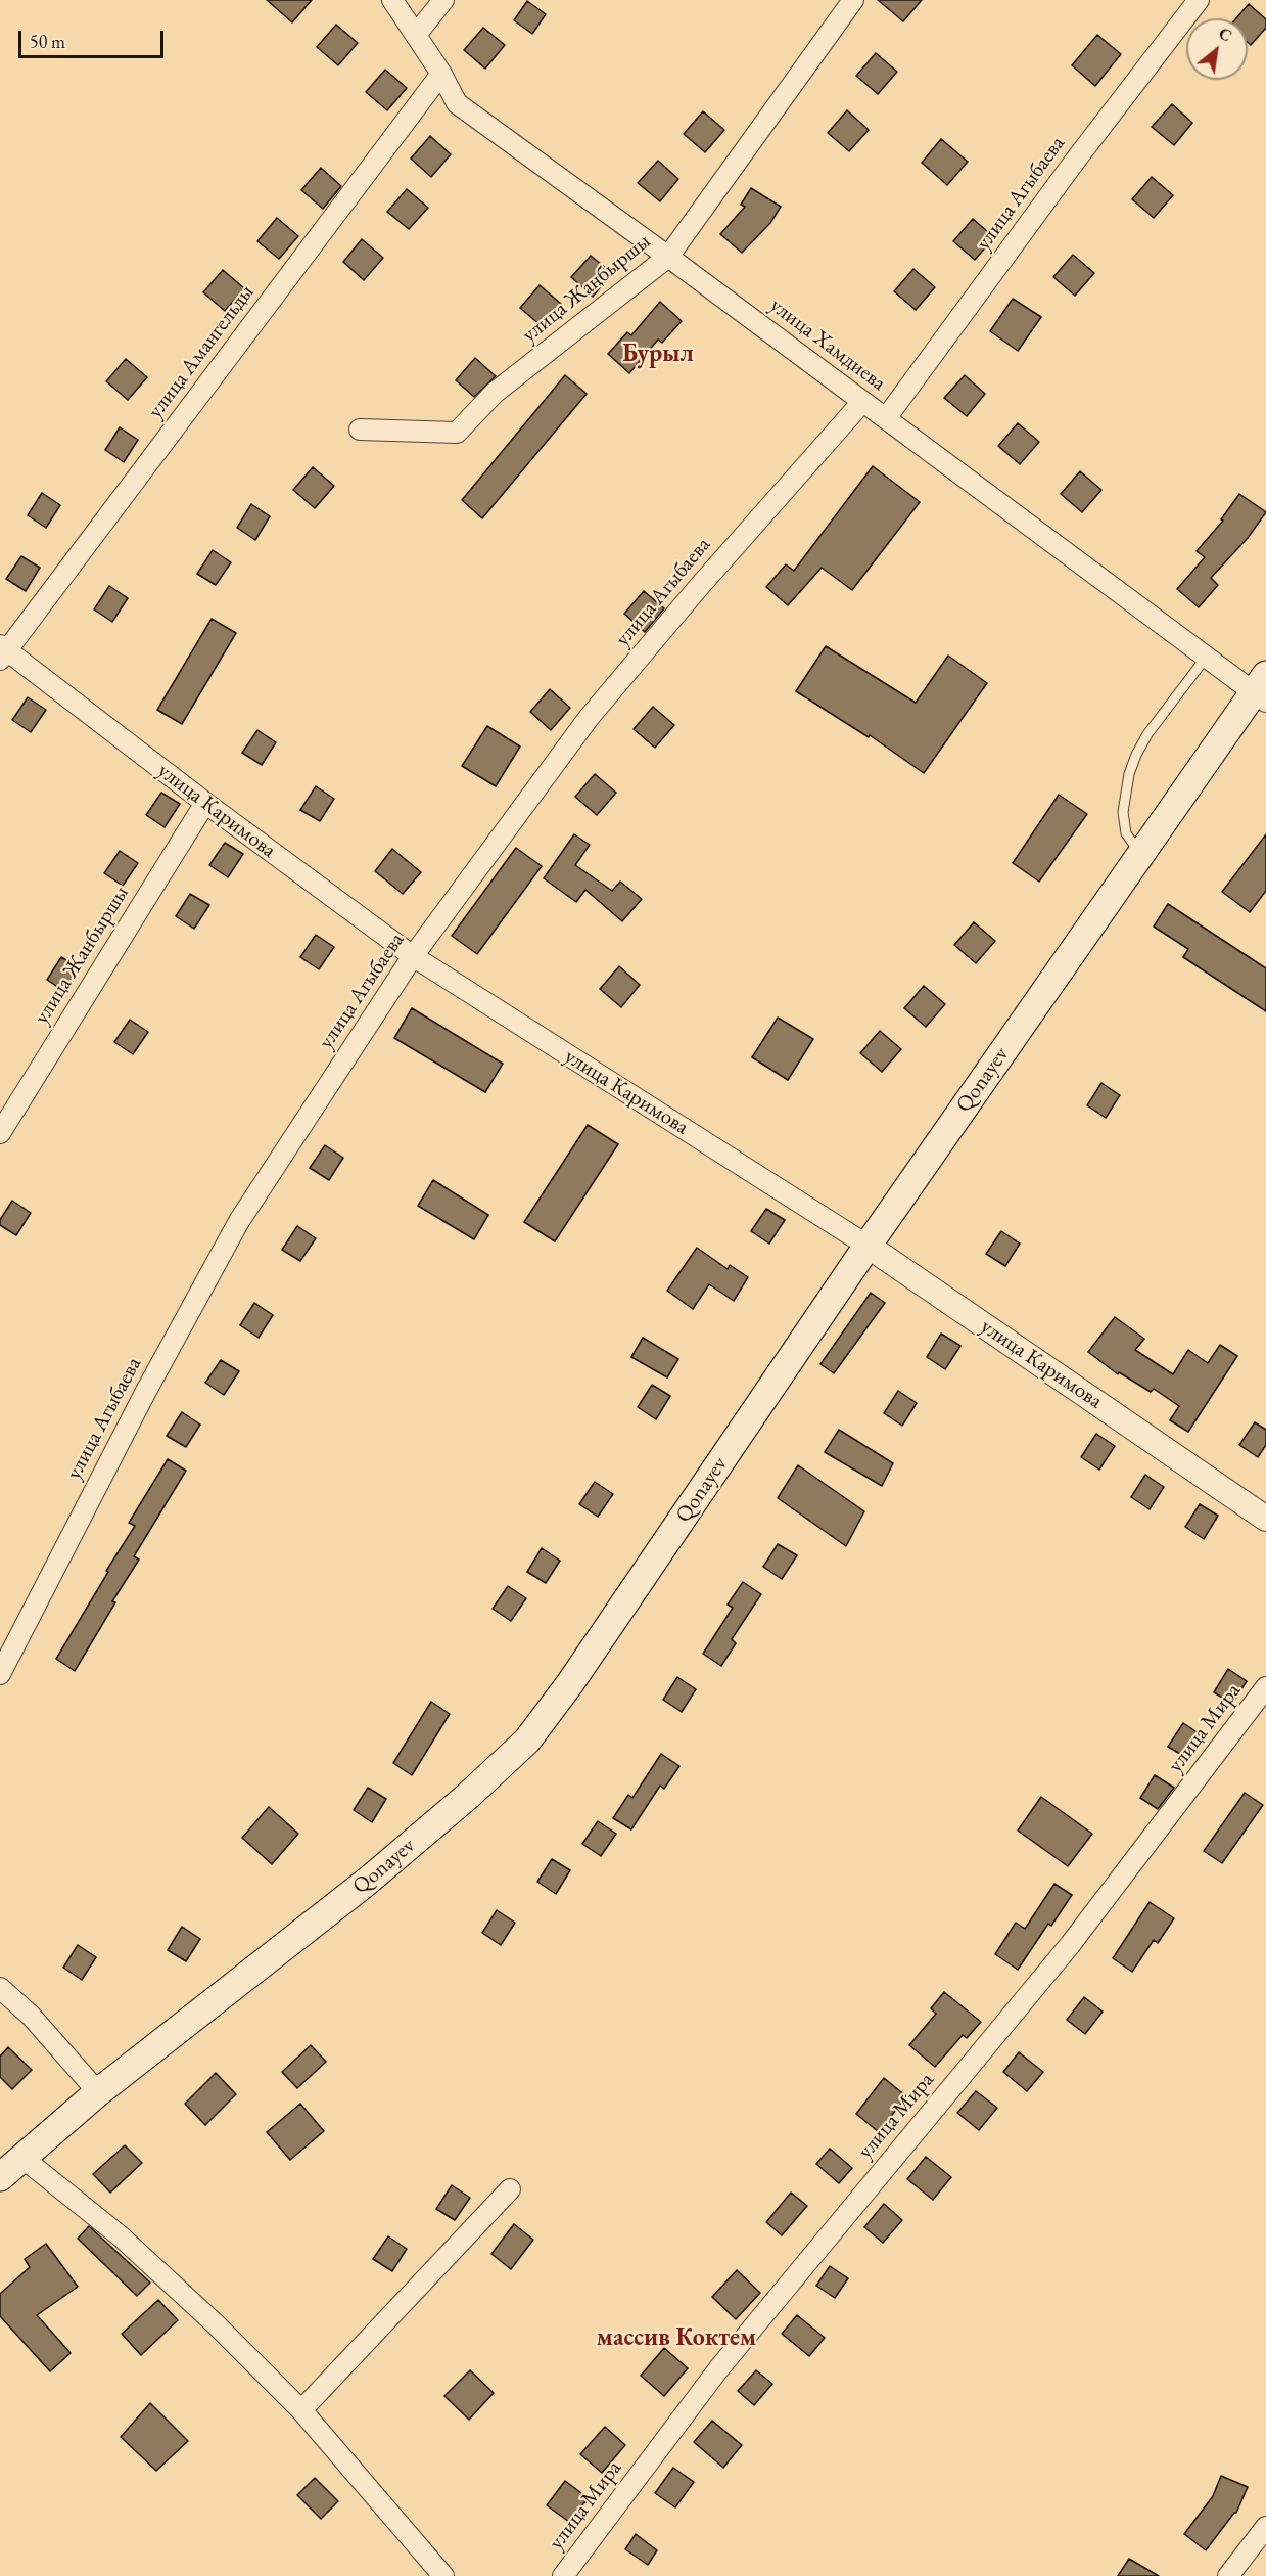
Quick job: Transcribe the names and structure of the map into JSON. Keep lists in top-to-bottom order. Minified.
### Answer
{"streets":{"main road":["Qonayev"],"street":["улица Агыбаева","улица Жаңбыршы","улица Хамдиева","улица Амангельды","улица Каримова","улица Жанбыршы","улица Мира"]},"crossings":[["улица Агыбаева","улица Хамдиева"],["улица Агыбаева","улица Каримова"],["улица Жаңбыршы","улица Хамдиева"],["улица Хамдиева","улица Амангельды"],["улица Хамдиева","Qonayev"],["улица Амангельды","улица Каримова"],["улица Каримова","улица Жанбыршы"],["улица Каримова","Qonayev"]],"districts":["Бурыл","массив Коктем"],"scale_bar":"50 m","north":"top right"}
